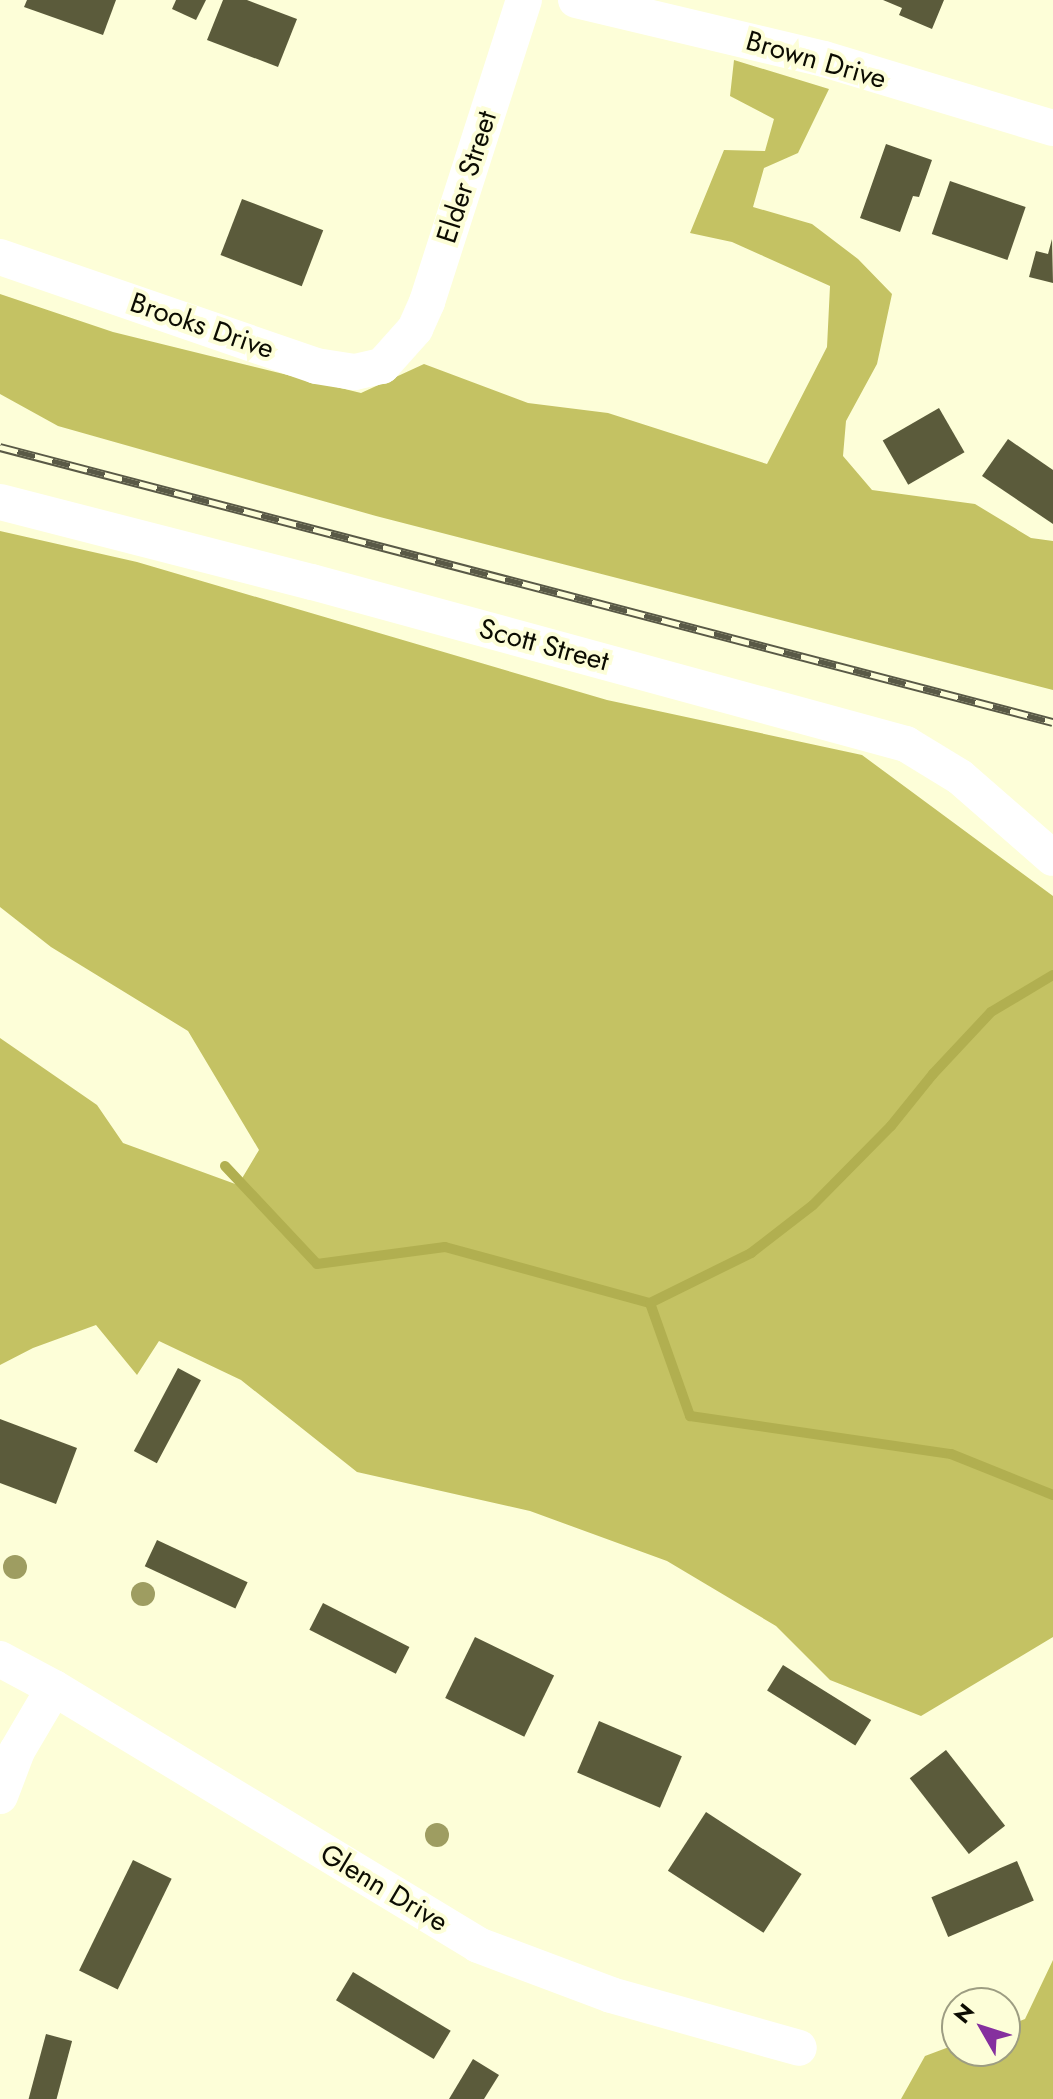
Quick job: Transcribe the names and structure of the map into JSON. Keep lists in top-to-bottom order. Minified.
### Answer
{"streets":{"street":["Brown Drive","Elder Street","Brooks Drive","Scott Street","Glenn Drive"]},"crossings":[["Elder Street","Brooks Drive"]],"north":"top left"}
